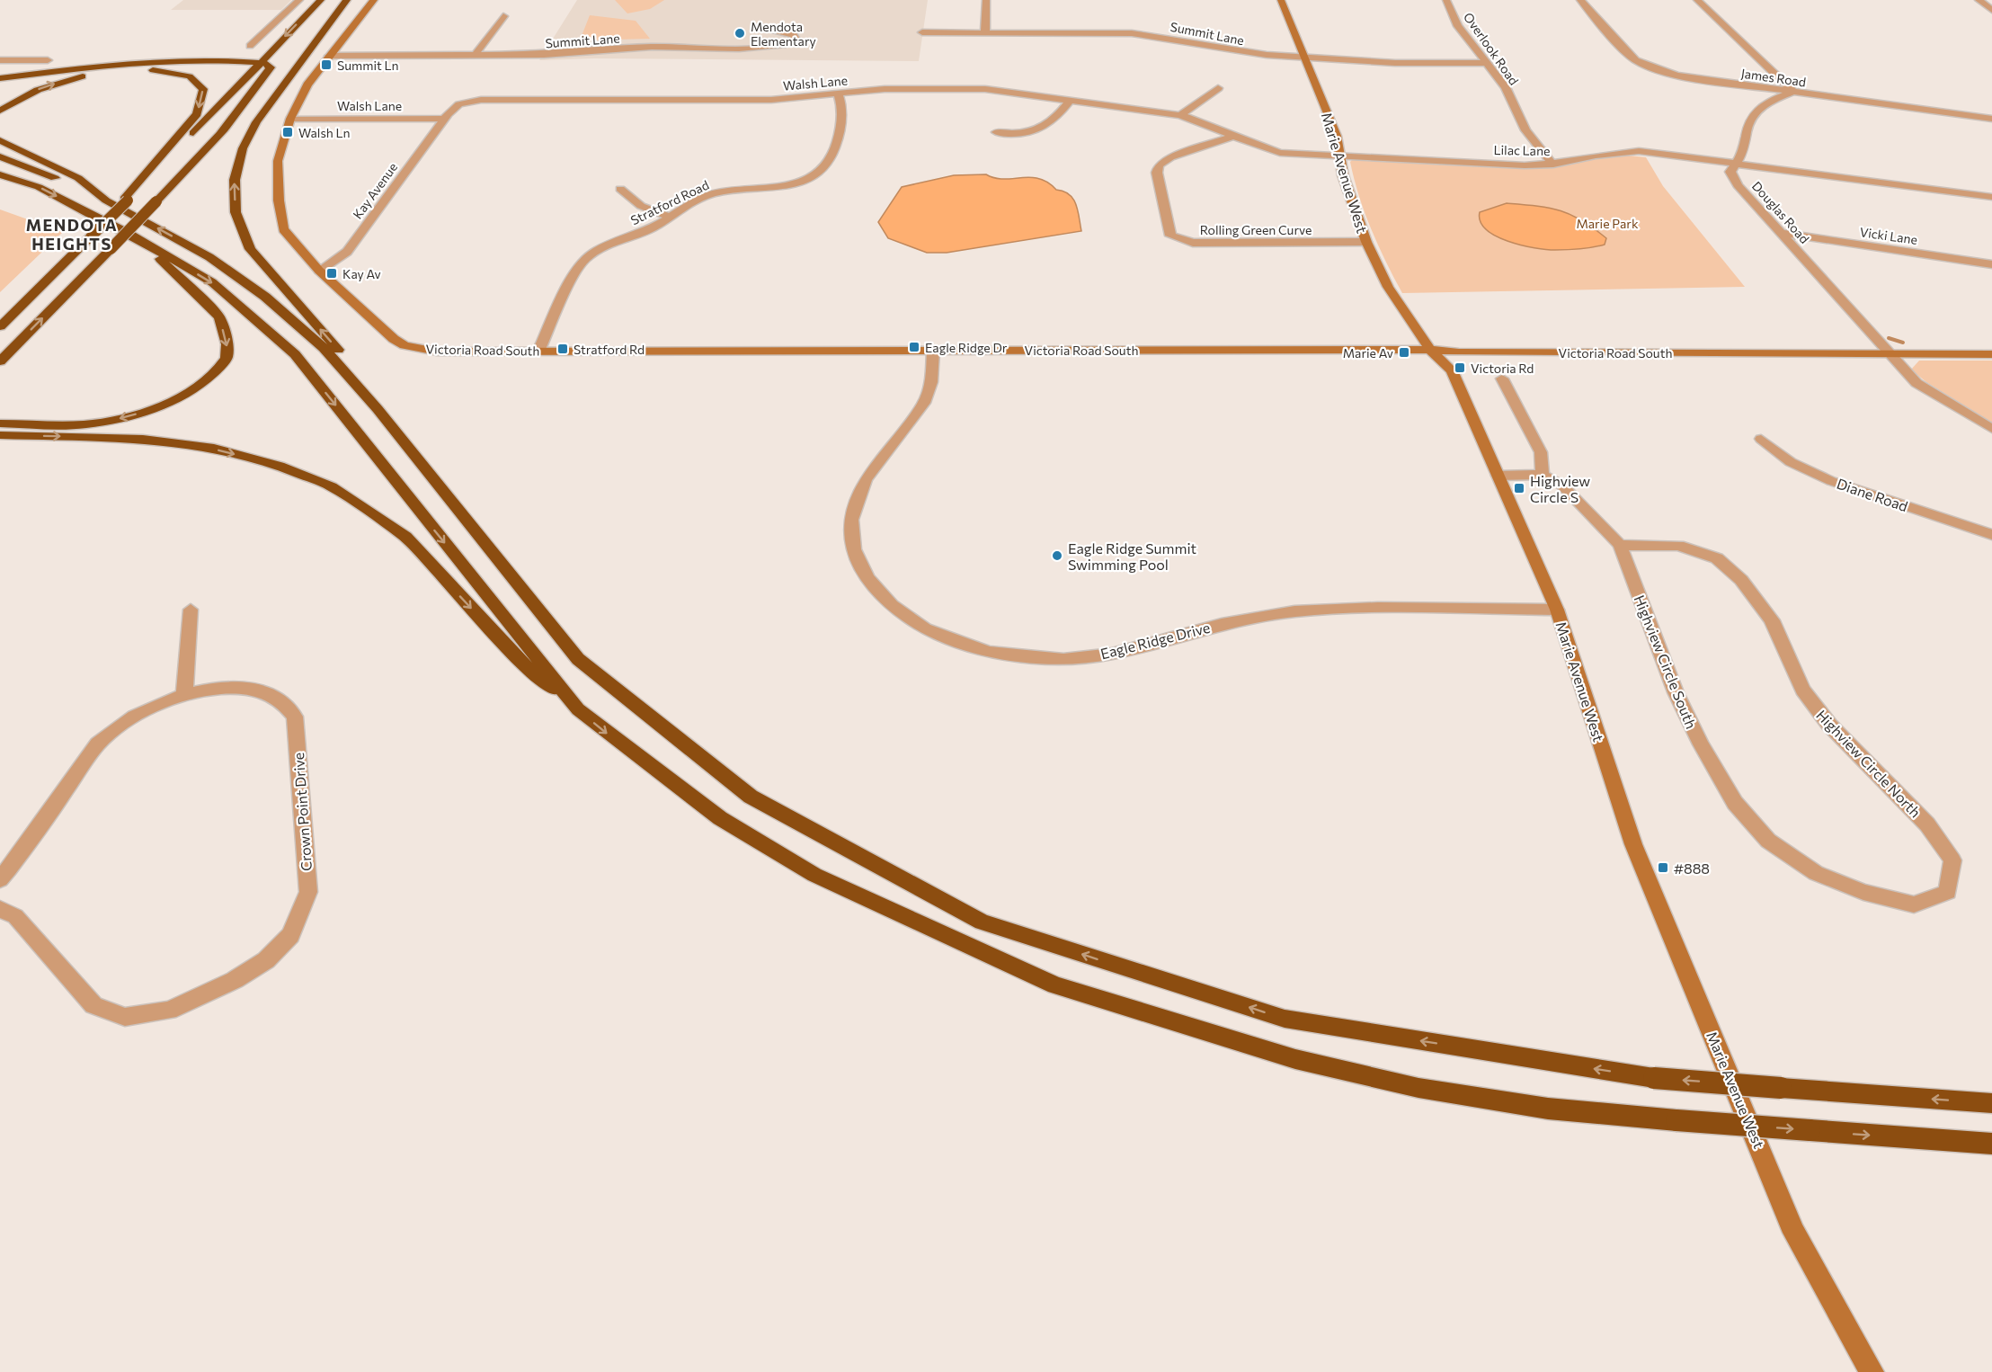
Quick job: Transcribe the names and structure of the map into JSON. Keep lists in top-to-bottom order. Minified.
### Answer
{"streets":{"street":["Summit Lane","Overlook Road","James Road","Walsh Lane","Lilac Lane","Marie Avenue West","Kay Avenue","Stratford Road","Douglas Road","Rolling Green Curve","Vicki Lane","Victoria Road South","Diane Road","Eagle Ridge Drive","Highview Circle South","Highview Circle North","Crown Point Drive"]},"crossings":[["Summit Lane","Overlook Road"],["Summit Lane","Marie Avenue West"],["Summit Lane","Victoria Road South"],["Overlook Road","Lilac Lane"],["Walsh Lane","Lilac Lane"],["Walsh Lane","Marie Avenue West"],["Walsh Lane","Kay Avenue"],["Walsh Lane","Stratford Road"],["Walsh Lane","Rolling Green Curve"],["Walsh Lane","Victoria Road South"],["Lilac Lane","Marie Avenue West"],["Lilac Lane","Douglas Road"],["Marie Avenue West","Rolling Green Curve"],["Marie Avenue West","Victoria Road South"],["Marie Avenue West","Eagle Ridge Drive"],["Kay Avenue","Victoria Road South"],["Stratford Road","Victoria Road South"],["Douglas Road","Vicki Lane"],["Douglas Road","Victoria Road South"],["Victoria Road South","Eagle Ridge Drive"],["Highview Circle South","Highview Circle North"]],"districts":["MENDOTA HEIGHTS"],"parks":["Marie Park"],"places":{"other":["Mendota Elementary","Eagle Ridge Summit Swimming Pool"],"transit":["Summit Ln","Walsh Ln","Kay Av","Eagle Ridge Dr","Stratford Rd","Marie Av","Victoria Rd","Highview Circle S","#888"]}}
